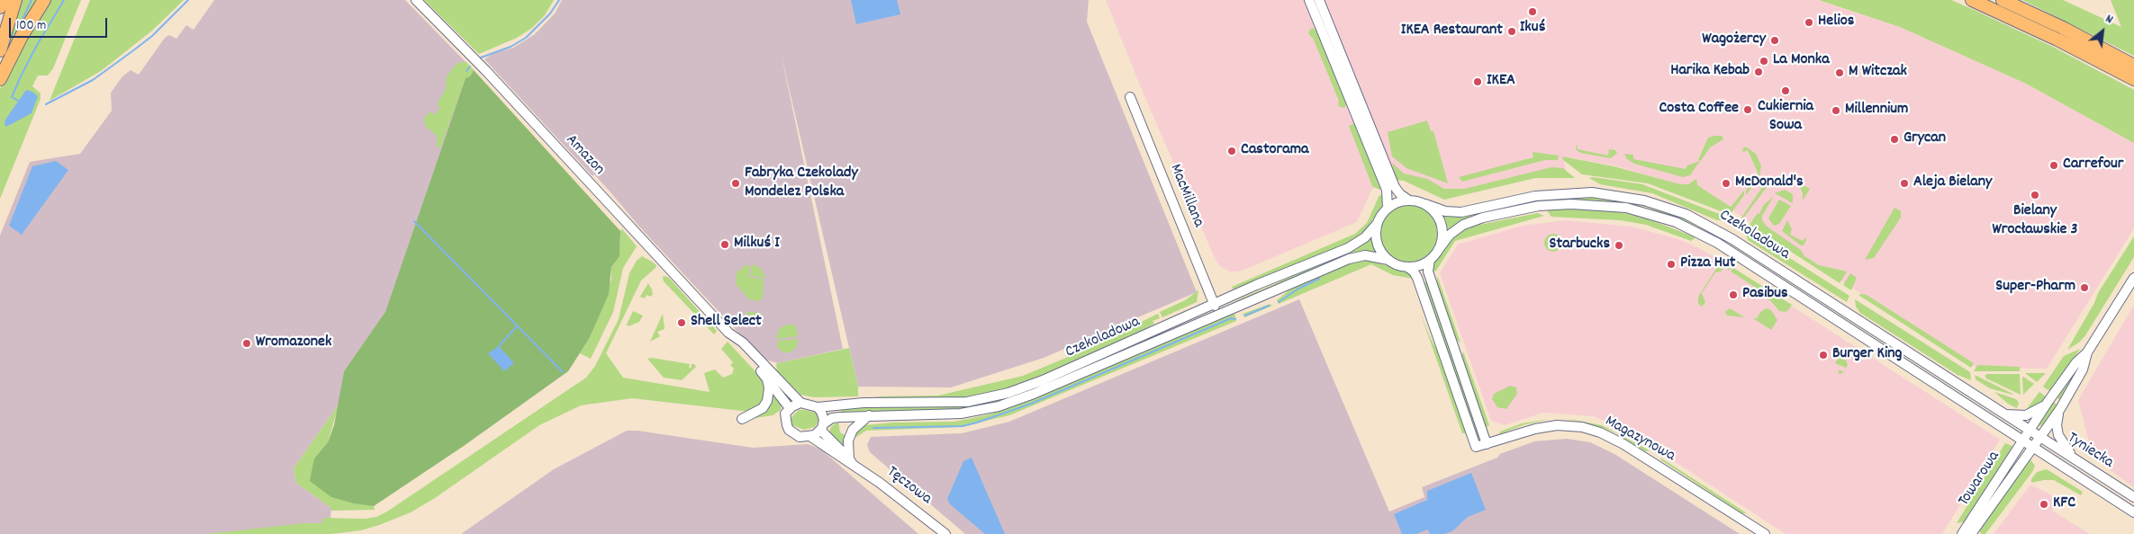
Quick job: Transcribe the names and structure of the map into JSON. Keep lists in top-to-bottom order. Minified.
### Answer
{"streets":{"street":["Amazon","MacMillana","Czekoladowa","Magazynowa","Tyniecka","Towarowa","Tęczowa"]},"crossings":[["Amazon","Czekoladowa"],["Amazon","Tęczowa"],["MacMillana","Czekoladowa"],["Czekoladowa","Magazynowa"],["Czekoladowa","Tyniecka"],["Czekoladowa","Towarowa"],["Czekoladowa","Tęczowa"],["Tyniecka","Towarowa"]],"places":["Ikuś","Helios","IKEA Restaurant","Wagożercy","La Monka","Harika Kebab","M Witczak","IKEA","Cukiernia Sowa","Costa Coffee","Millennium","Grycan","Castorama","Carrefour","Fabryka Czekolady Mondelez Polska","McDonald's","Aleja Bielany","Bielany Wrocławskie 3","Milkuś I","Starbucks","Pizza Hut","Super-Pharm","Pasibus","Shell Select","Wromazonek","Burger King","KFC"],"scale_bar":"100 m","north":"top right"}
